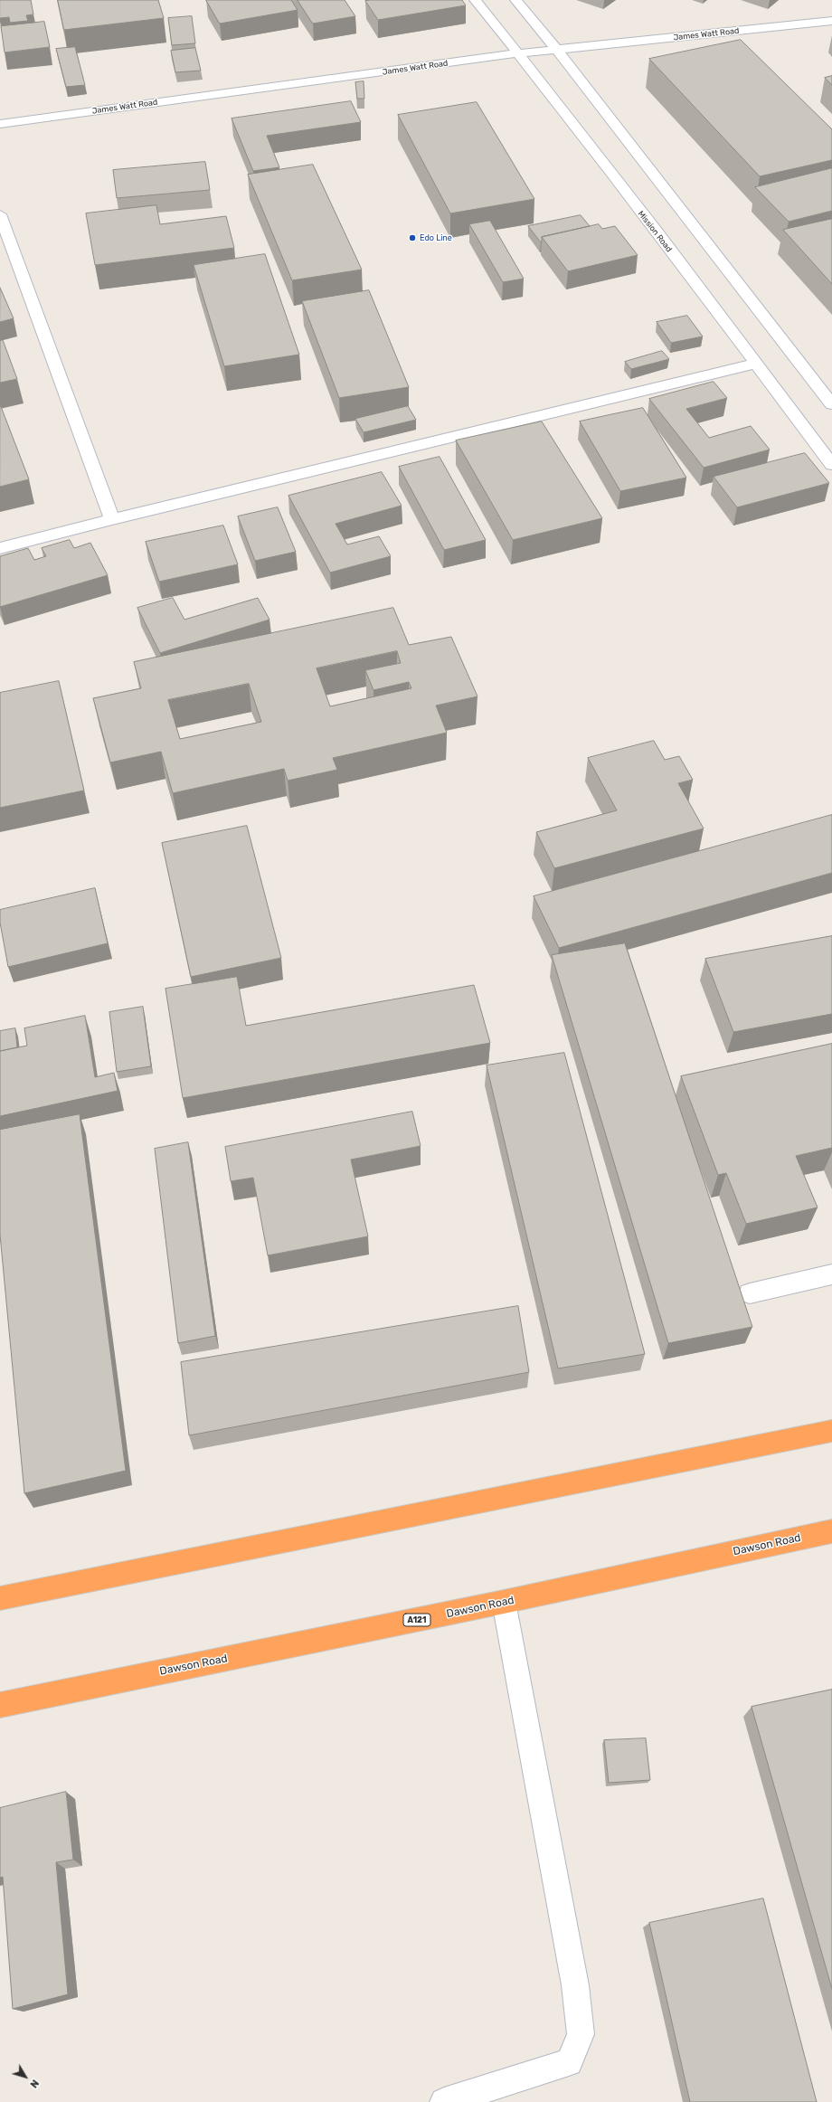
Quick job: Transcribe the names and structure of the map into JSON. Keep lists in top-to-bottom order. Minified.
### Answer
{"streets":{"highway":["Dawson Road","A121"],"street":["James Watt Road","Mission Road"]},"crossings":[["James Watt Road","Mission Road"]],"places":["Edo Line"],"north":"bottom right"}
